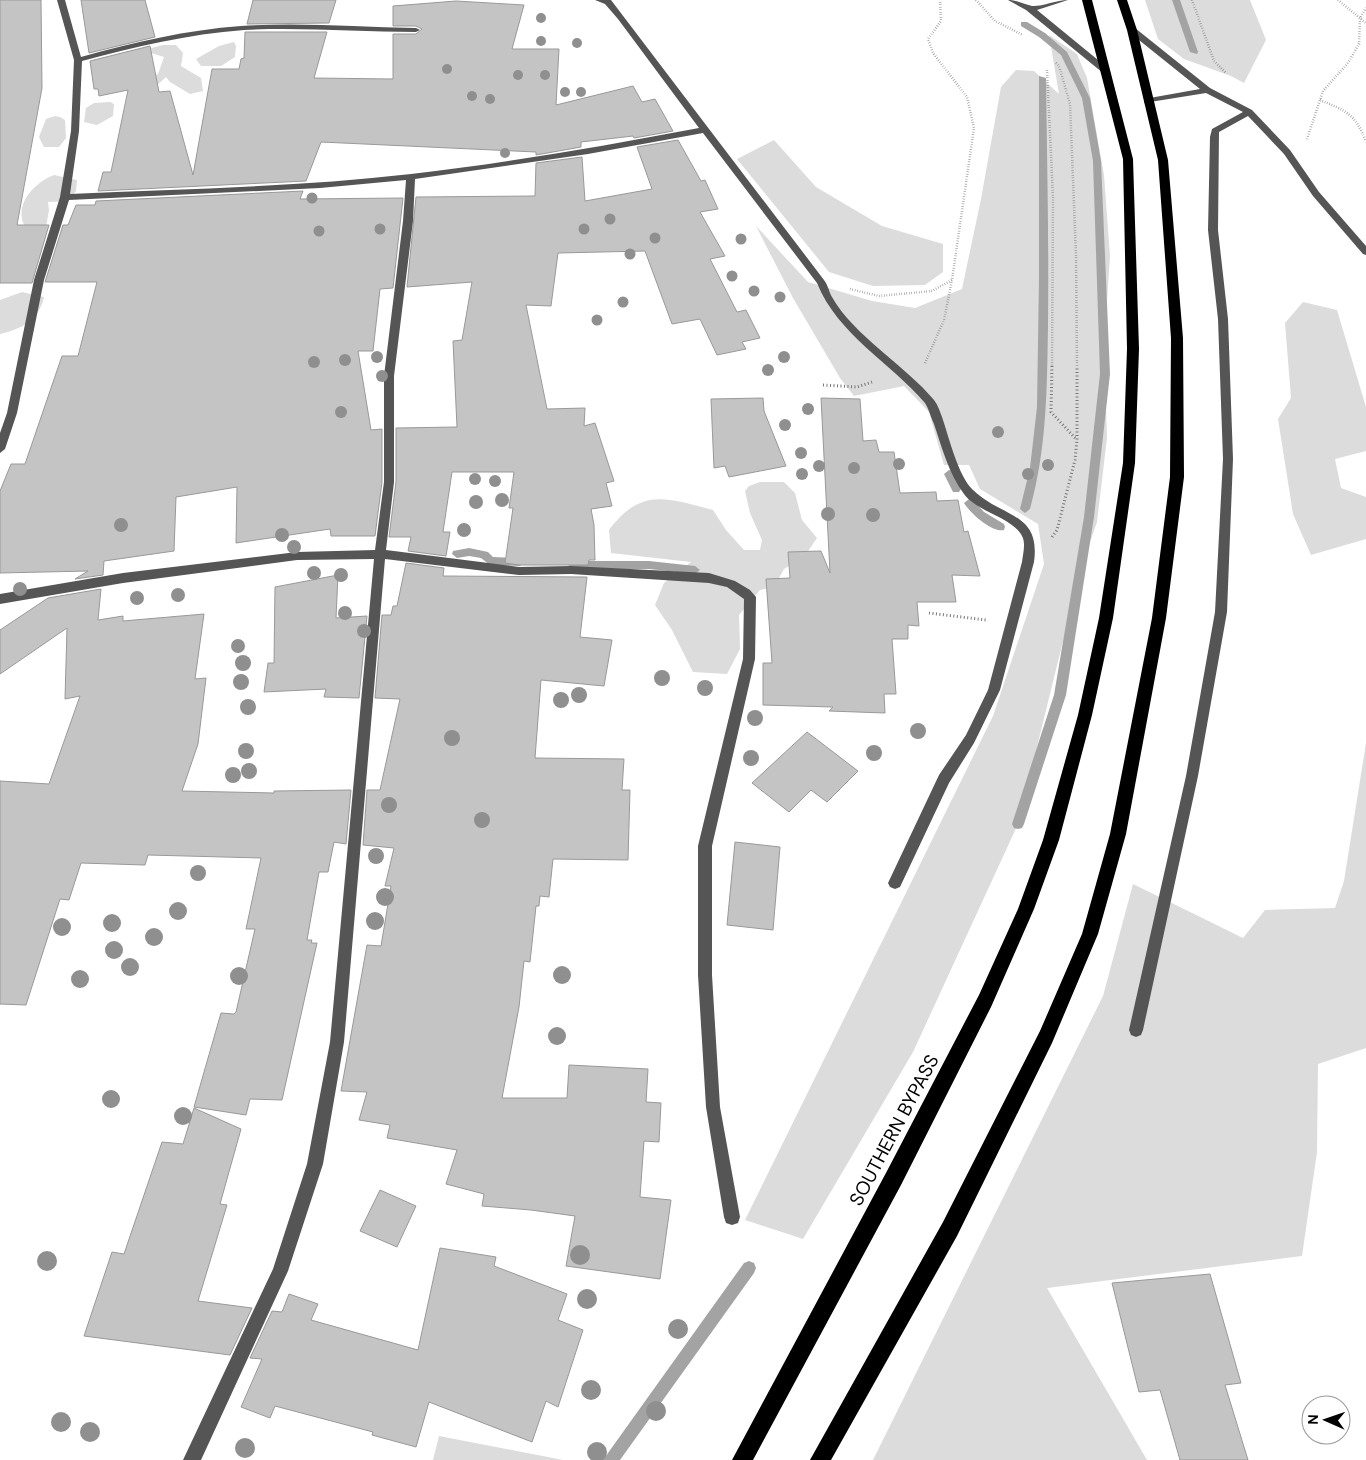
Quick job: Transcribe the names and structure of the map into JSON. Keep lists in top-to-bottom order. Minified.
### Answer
{"streets":{"highway":["SOUTHERN BYPASS"]},"north":"left"}
